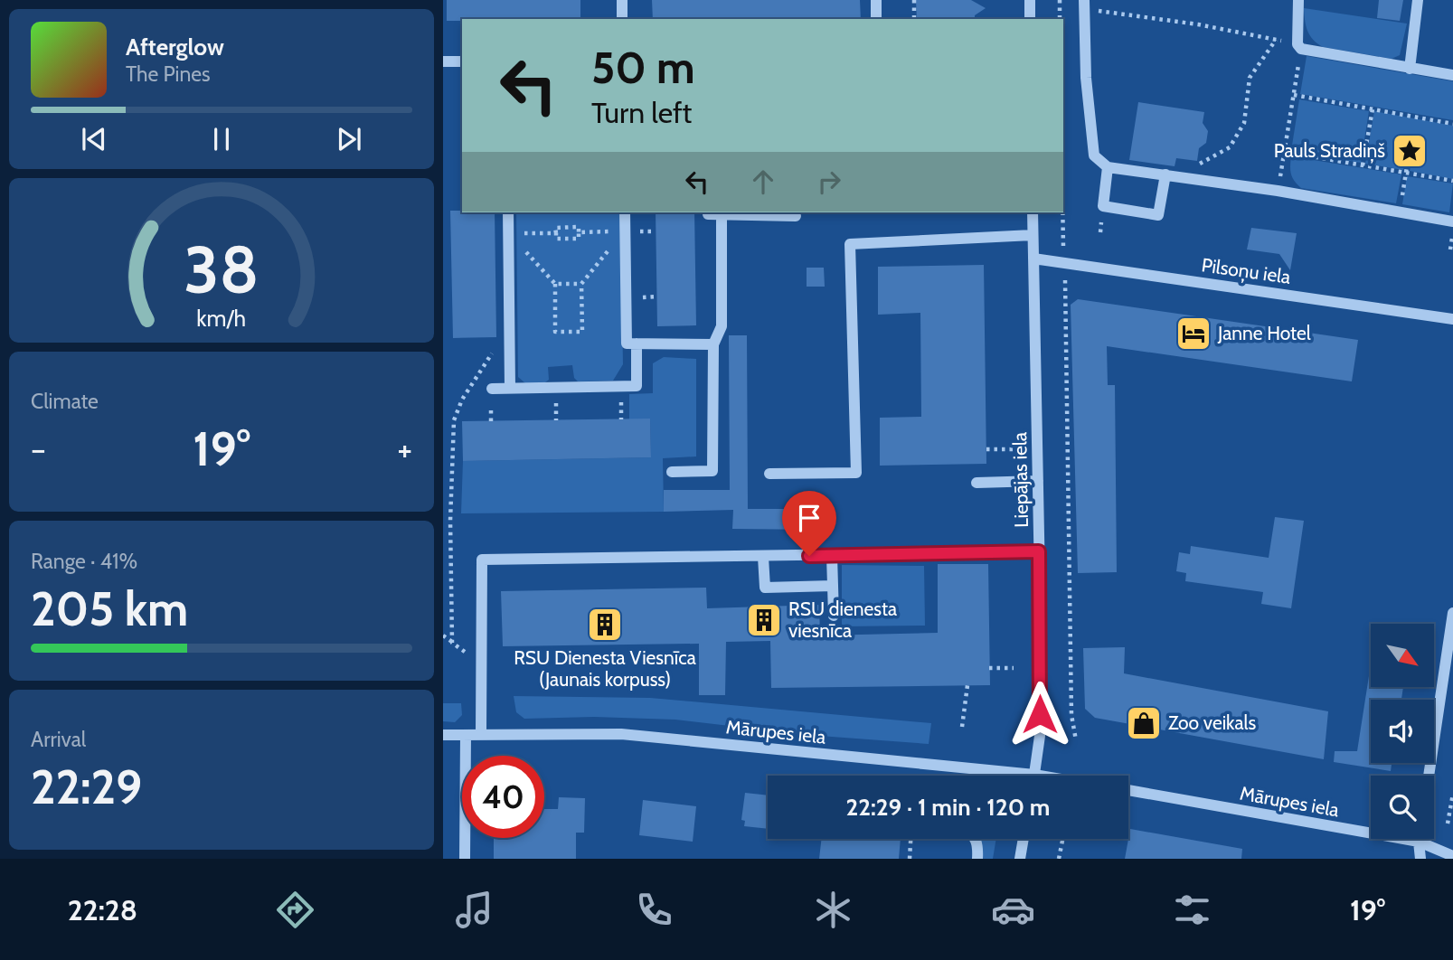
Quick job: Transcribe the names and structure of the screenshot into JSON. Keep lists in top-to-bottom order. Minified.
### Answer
{"streets":{"street":["Pilsoņu iela","Liepājas iela","Mārupes iela"]},"crossings":[["Pilsoņu iela","Liepājas iela"]],"places":{"place":["Pauls Stradiņš"],"hotel":["Janne Hotel"],"building":["RSU dienesta viesnīca","RSU Dienesta Viesnīca (Jaunais korpuss)"],"shop":["Zoo veikals"]},"north":"bottom right","page":{"turn":["50 m","Turn left"],"song":["Afterglow","The Pines"],"tile":["Climate",["Range · 41%","205 km"],["Arrival","22:29"]],"heat":["−","19°","+"],"limit":"40","trip":"22:29 · 1 min · 120 m","tabs":["22:28","19°"],"gauge":["38","km/h"]}}
